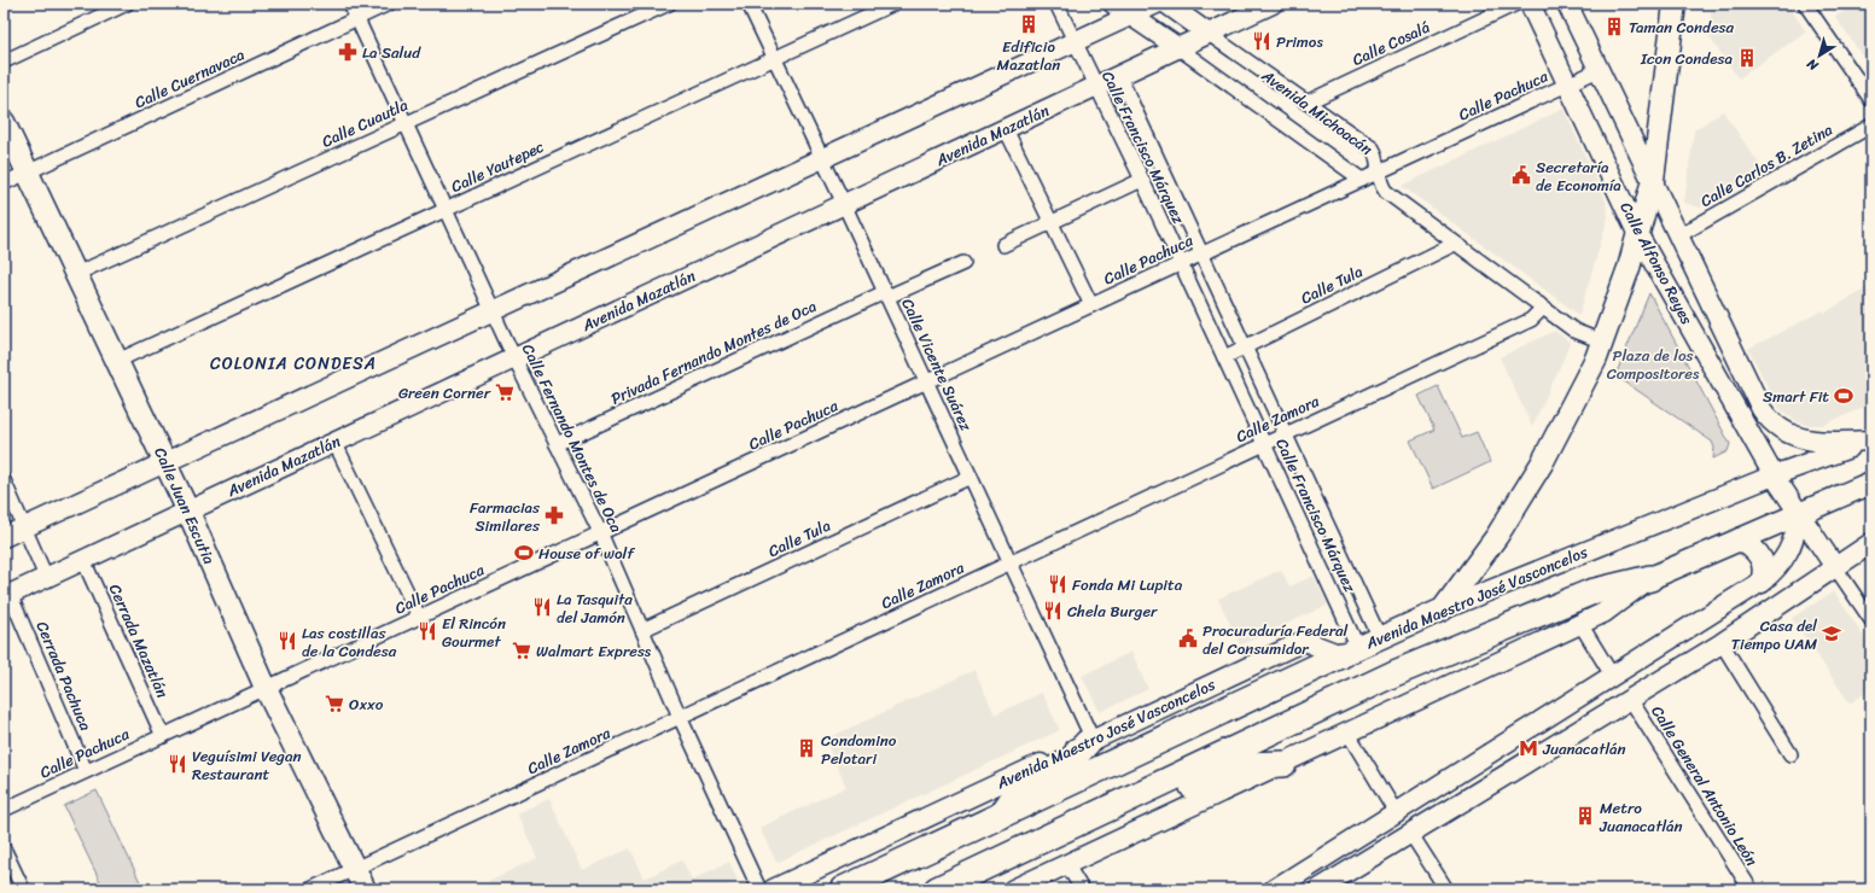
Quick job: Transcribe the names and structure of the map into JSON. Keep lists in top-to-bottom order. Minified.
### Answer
{"streets":{"main road":["Avenida Michoacán","Avenida Mazatlán","Calle Alfonso Reyes","Calle Juan Escutia","Avenida Maestro José Vasconcelos"],"street":["Calle Cosalá","Calle Cuernavaca","Calle Pachuca","Calle Cuautla","Calle Francisco Márquez","Calle Carlos B. Zetina","Calle Yautepec","Calle Tula","Privada Fernando Montes de Oca","Calle Vicente Suárez","Calle Zamora","Calle Fernando Montes de Oca","Cerrada Mazatlán","Cerrada Pachuca","Calle General Antonio León"]},"crossings":[["Calle Cosalá","Avenida Michoacán"],["Calle Cuernavaca","Calle Fernando Montes de Oca"],["Calle Cuernavaca","Calle Juan Escutia"],["Calle Pachuca","Avenida Michoacán"],["Calle Pachuca","Calle Francisco Márquez"],["Calle Pachuca","Calle Alfonso Reyes"],["Calle Pachuca","Calle Vicente Suárez"],["Calle Pachuca","Calle Fernando Montes de Oca"],["Calle Pachuca","Calle Juan Escutia"],["Calle Pachuca","Cerrada Mazatlán"],["Calle Pachuca","Cerrada Pachuca"],["Avenida Michoacán","Avenida Mazatlán"],["Avenida Michoacán","Calle Tula"],["Avenida Michoacán","Calle Zamora"],["Calle Cuautla","Calle Fernando Montes de Oca"],["Calle Cuautla","Calle Juan Escutia"],["Avenida Mazatlán","Calle Francisco Márquez"],["Avenida Mazatlán","Calle Vicente Suárez"],["Avenida Mazatlán","Calle Fernando Montes de Oca"],["Avenida Mazatlán","Calle Juan Escutia"],["Avenida Mazatlán","Cerrada Mazatlán"],["Avenida Mazatlán","Cerrada Pachuca"],["Calle Francisco Márquez","Calle Tula"],["Calle Francisco Márquez","Calle Zamora"],["Calle Francisco Márquez","Avenida Maestro José Vasconcelos"],["Calle Carlos B. Zetina","Calle Alfonso Reyes"],["Calle Yautepec","Calle Vicente Suárez"],["Calle Yautepec","Calle Fernando Montes de Oca"],["Calle Yautepec","Calle Juan Escutia"],["Calle Alfonso Reyes","Avenida Maestro José Vasconcelos"],["Calle Tula","Calle Vicente Suárez"],["Calle Tula","Calle Fernando Montes de Oca"],["Privada Fernando Montes de Oca","Calle Vicente Suárez"],["Privada Fernando Montes de Oca","Calle Fernando Montes de Oca"],["Calle Vicente Suárez","Calle Zamora"],["Calle Vicente Suárez","Avenida Maestro José Vasconcelos"],["Calle Zamora","Calle Fernando Montes de Oca"],["Calle Zamora","Calle Juan Escutia"]],"districts":["COLONIA CONDESA"],"parks":["Plaza de los Compositores"],"places":{"building":["Edificio Mazatlan","Taman Condesa","Icon Condesa","Condomino Pelotari","Metro Juanacatlán"],"restaurant":["Primos","Fonda Mi Lupita","La Tasquita del Jamón","Chela Burger","El Rincón Gourmet","Las costillas de la Condesa","Veguísimi Vegan Restaurant"],"pharmacy":["La Salud","Farmacias Similares"],"public building":["Secretaría de Economía","Procuraduría Federal del Consumidor"],"supermarket":["Green Corner","Walmart Express","Oxxo"],"sports":["Smart Fit","House of wolf"],"school or university":["Casa del Tiempo UAM"],"metro station":["Juanacatlán"]},"north":"bottom left"}
